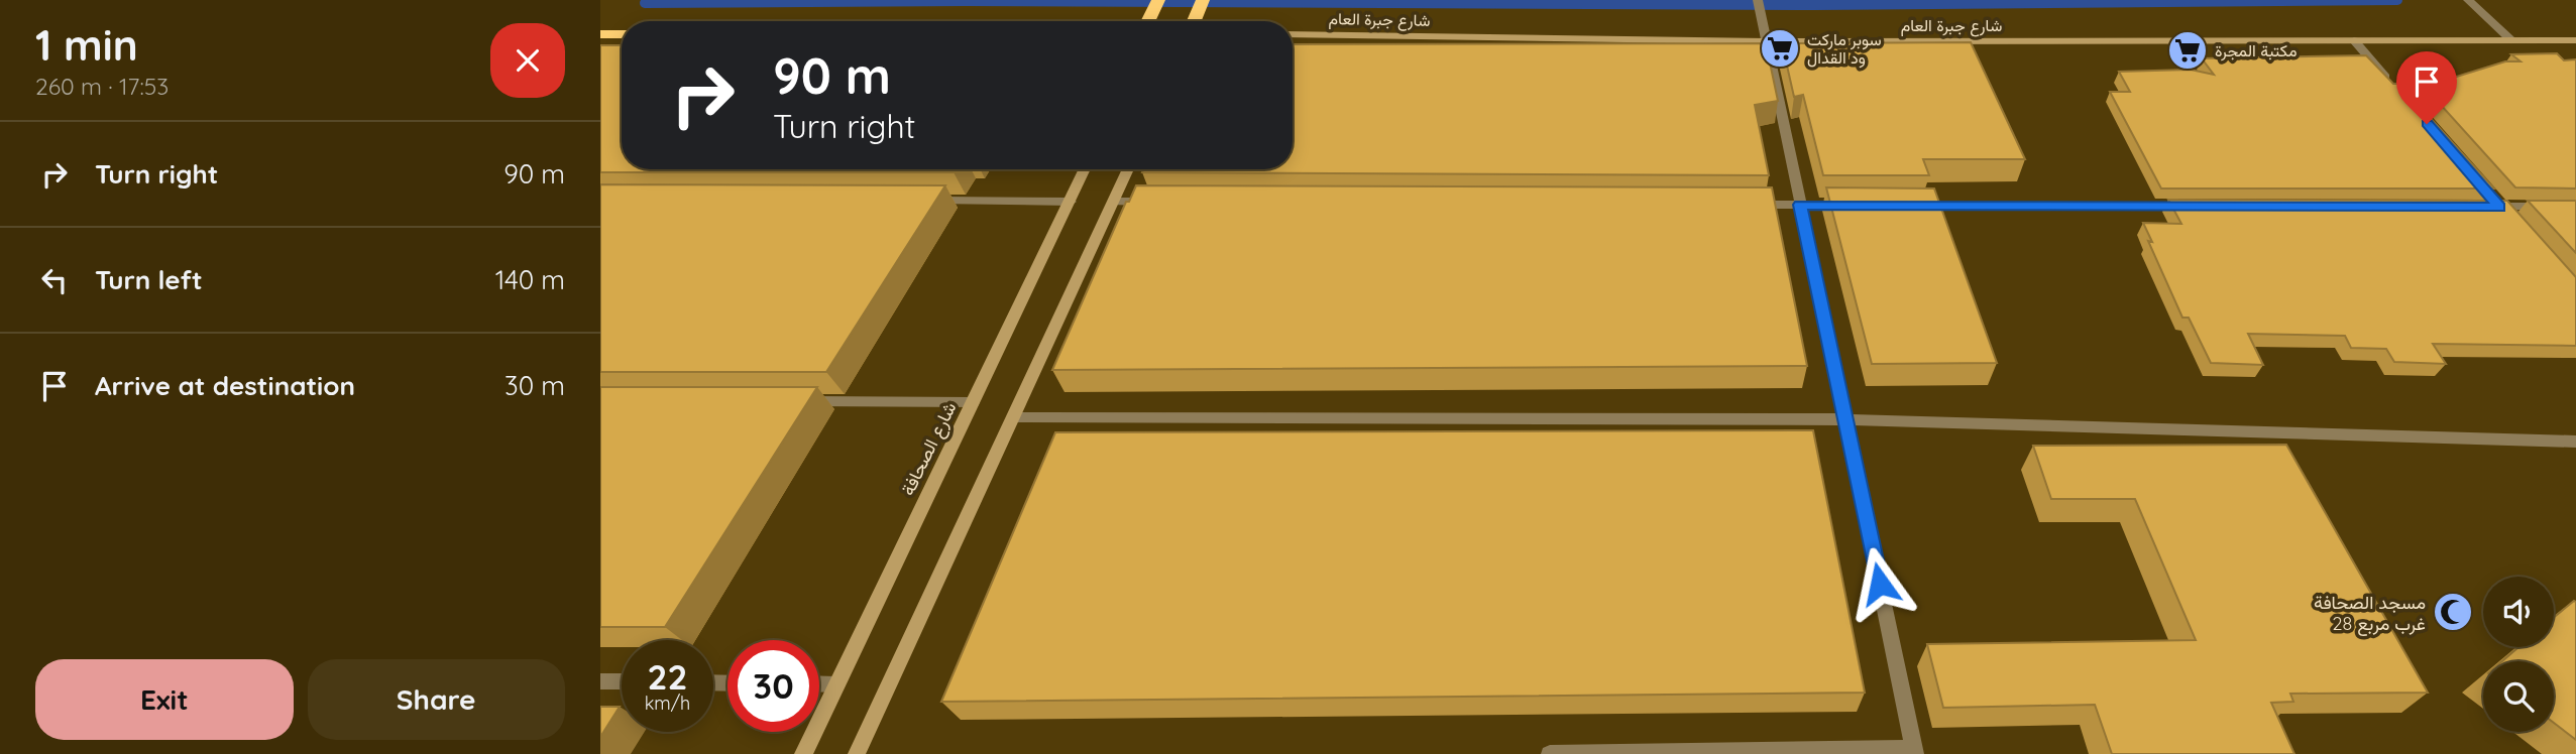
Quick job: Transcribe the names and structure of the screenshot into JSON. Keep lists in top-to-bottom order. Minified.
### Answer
{"streets":{"main road":["شارع جبرة العام","شارع الصحافة"]},"places":{"supermarket":["سوبر ماركت ود القدال","مكتبة المجرة"],"mosque":["مسجد الصحافة غرب مربع 28"]},"page":{"heading":["1 min","260 m · 17:53"],"turn":["90 m","Turn right"],"list":[{"name":"Turn right","value":"90 m"},{"name":"Turn left","value":"140 m"},{"name":"Arrive at destination","value":"30 m"}],"speed":"22 km/h","limit":"30","buttons":["Exit","Share"]}}
